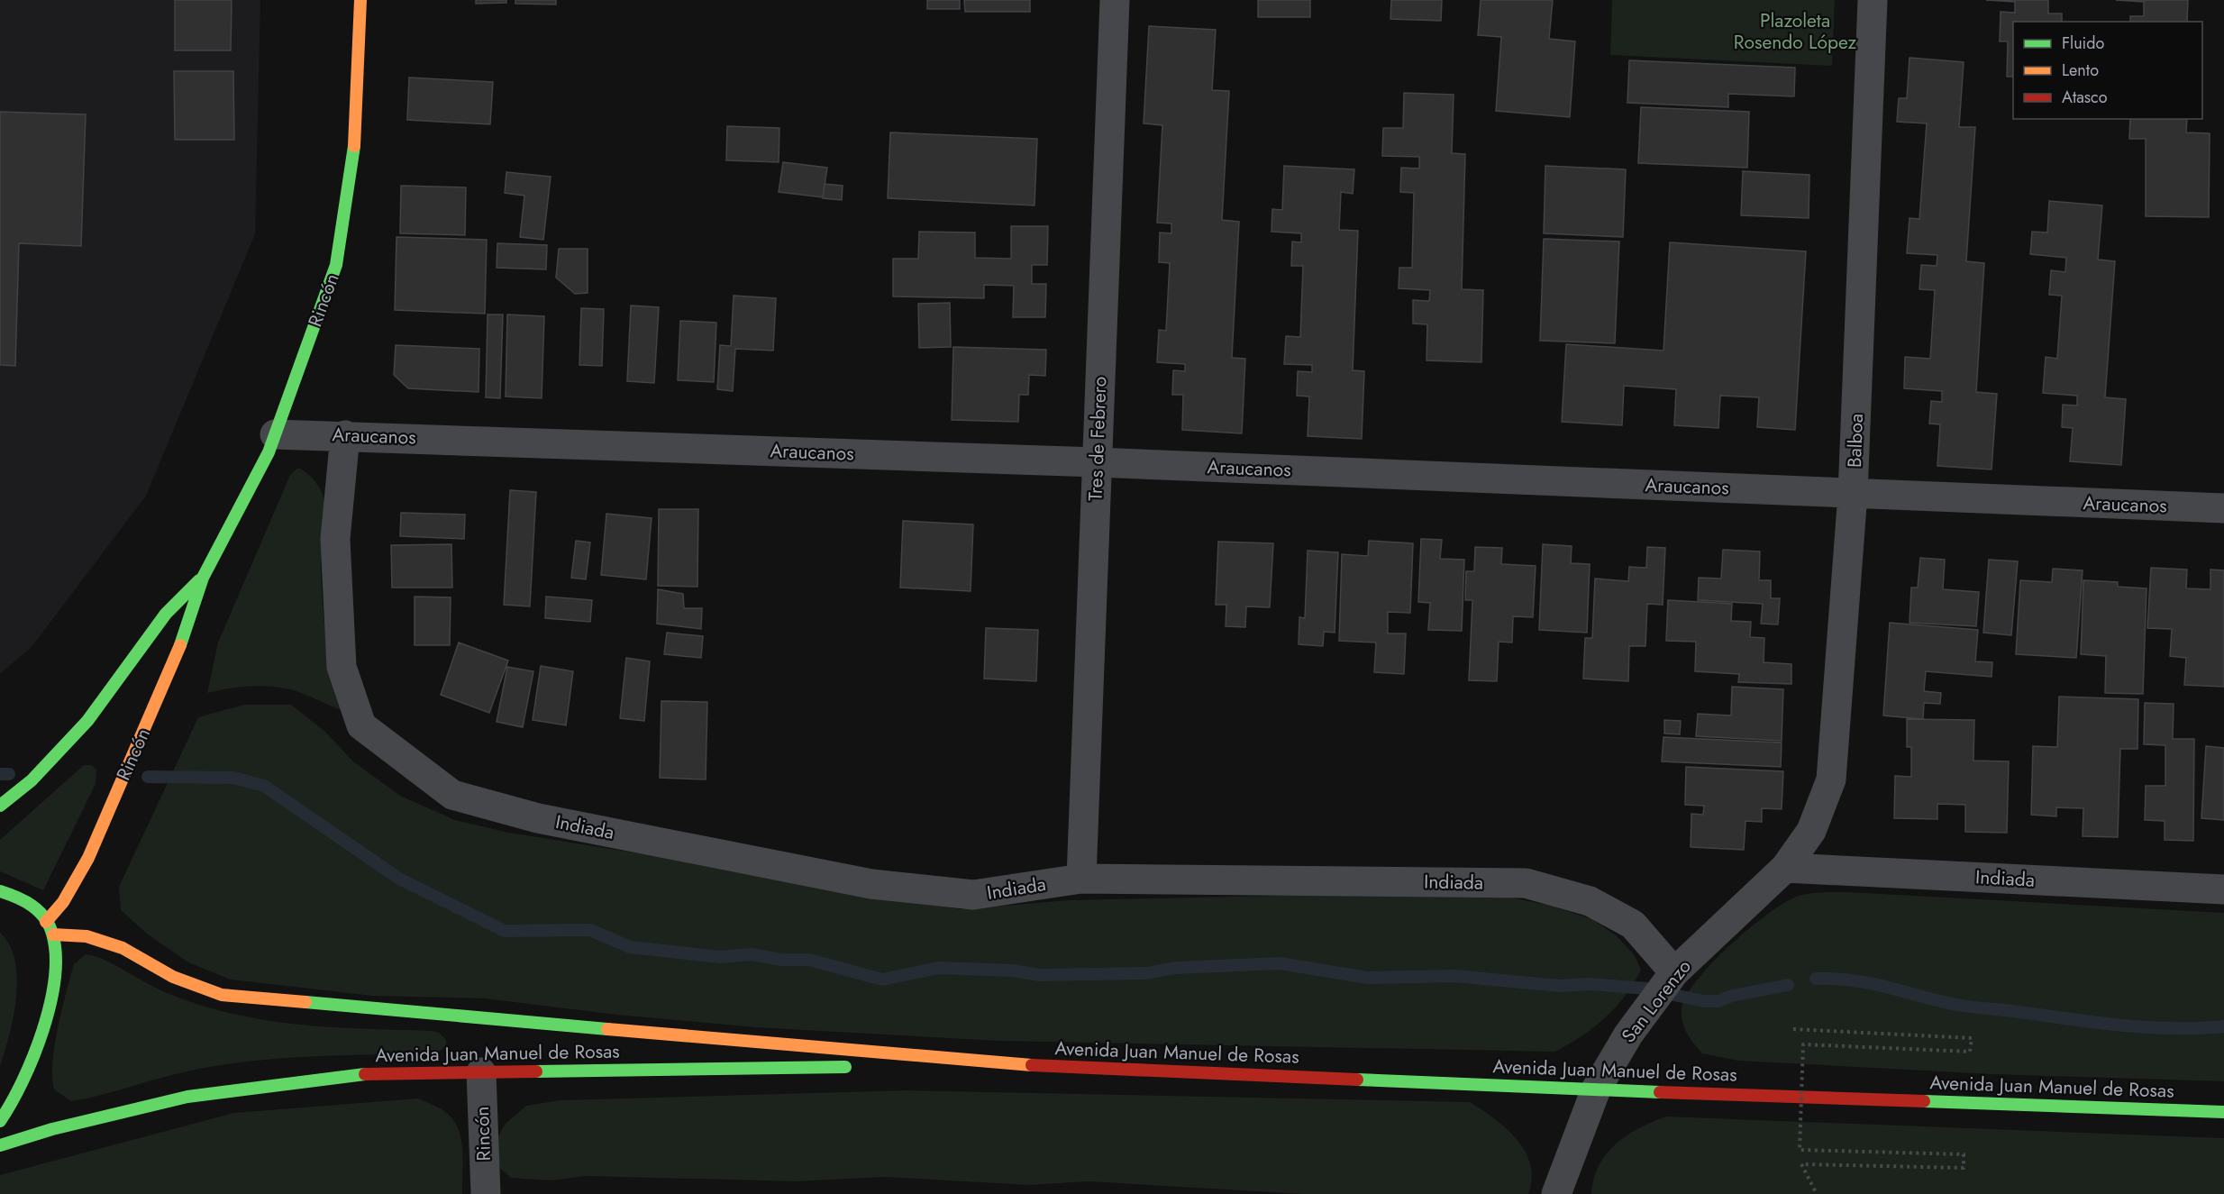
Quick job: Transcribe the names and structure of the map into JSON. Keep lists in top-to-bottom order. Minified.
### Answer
{"streets":{"main road":["Rincón","Avenida Juan Manuel de Rosas"],"street":["Araucanos","Tres de Febrero","Balboa","Indiada","San Lorenzo"]},"crossings":[["Rincón","Araucanos"],["Rincón","Avenida Juan Manuel de Rosas"],["Araucanos","Tres de Febrero"],["Araucanos","Balboa"],["Araucanos","Indiada"],["Tres de Febrero","Indiada"],["Balboa","Indiada"],["Balboa","San Lorenzo"],["Indiada","San Lorenzo"],["San Lorenzo","Avenida Juan Manuel de Rosas"]],"parks":["Plazoleta Rosendo López"],"legend":["Fluido","Lento","Atasco"]}
